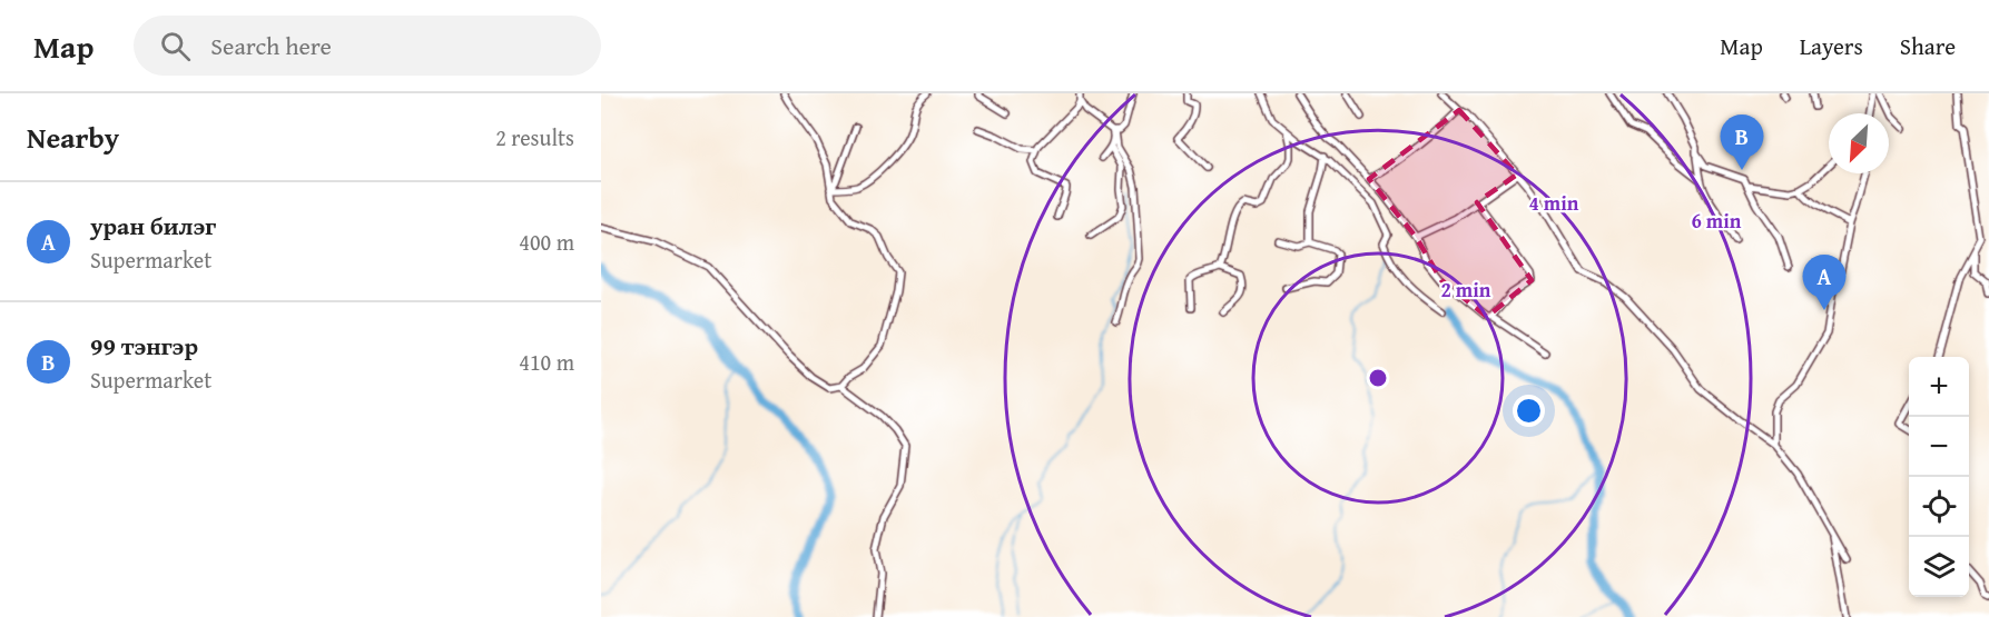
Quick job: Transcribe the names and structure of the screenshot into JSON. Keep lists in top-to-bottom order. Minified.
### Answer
{"north":"bottom left","page":{"header":"Map","search":"Search here","nav":["Map","Layers","Share"],"heading":["Nearby","2 results"],"pins":["B","A"],"list":[{"mark":"A","name":"уран билэг","note":"Supermarket","value":"400 m"},{"mark":"B","name":"99 тэнгэр","note":"Supermarket","value":"410 m"}],"map_buttons":["+","−"]},"rings":["4 min","6 min","2 min"]}
